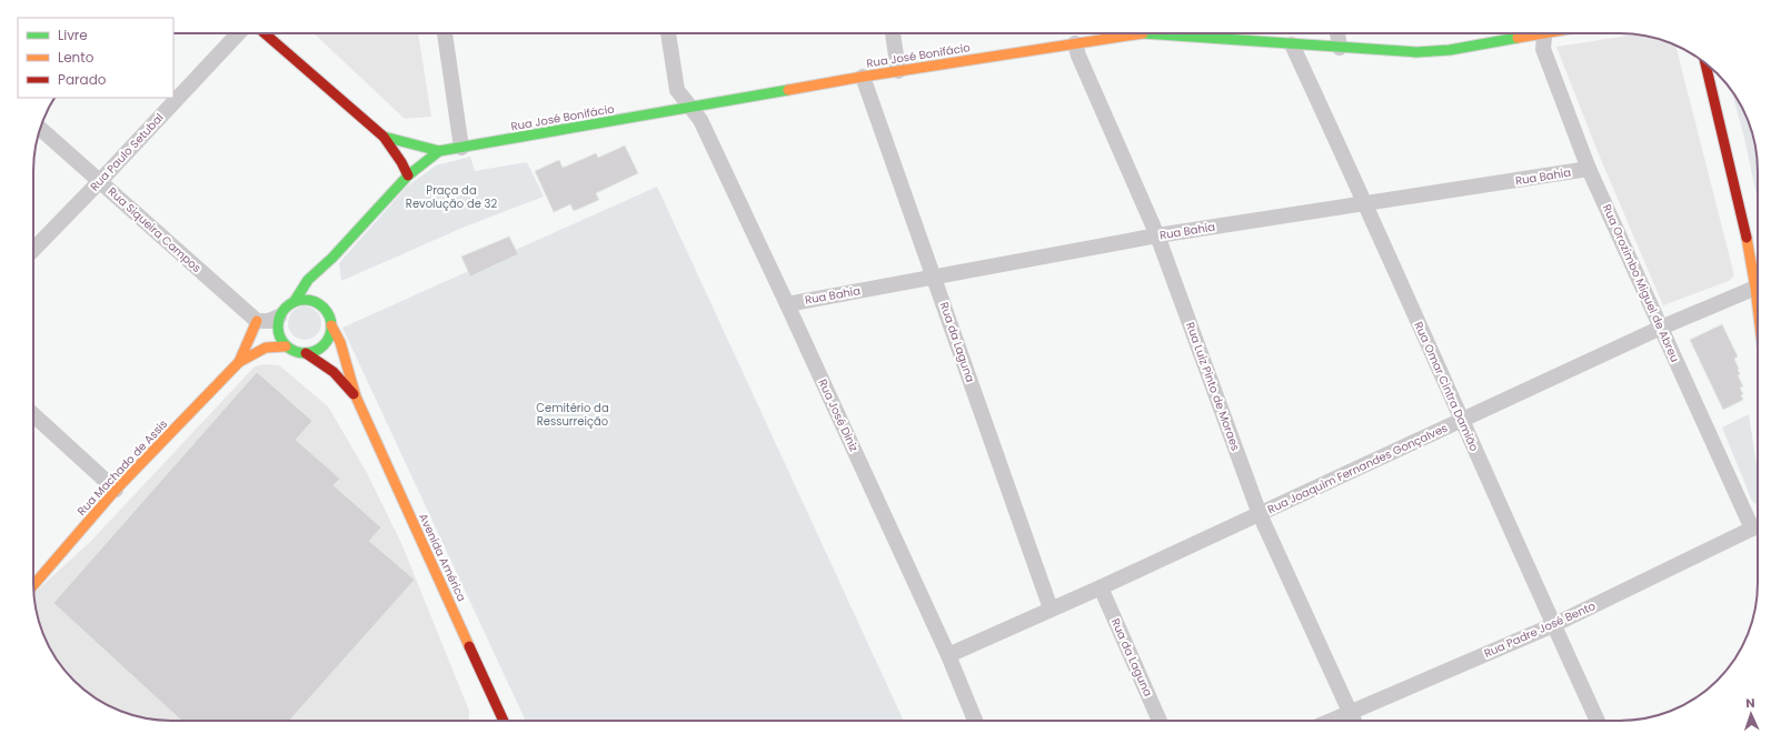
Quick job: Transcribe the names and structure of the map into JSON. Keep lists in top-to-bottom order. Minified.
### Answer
{"streets":{"street":["Rua José Bonifácio","Rua Paulo Setubal","Rua Bahia","Rua Siqueira Campos","Rua Orozimbo Miguel de Abreu","Rua da Laguna","Rua Luiz Pinto de Moraes","Rua Omar Cintra Damião","Rua José Diniz","Rua Machado de Assis","Rua Joaquim Fernandes Gonçalves","Avenida América","Rua Padre José Bento"]},"crossings":[["Rua José Bonifácio","Rua da Laguna"],["Rua José Bonifácio","Rua Luiz Pinto de Moraes"],["Rua José Bonifácio","Rua Omar Cintra Damião"],["Rua José Bonifácio","Rua José Diniz"],["Rua Paulo Setubal","Rua Siqueira Campos"],["Rua Bahia","Rua Orozimbo Miguel de Abreu"],["Rua Bahia","Rua da Laguna"],["Rua Bahia","Rua Luiz Pinto de Moraes"],["Rua Bahia","Rua Omar Cintra Damião"],["Rua Bahia","Rua José Diniz"],["Rua Siqueira Campos","Rua Machado de Assis"],["Rua Orozimbo Miguel de Abreu","Rua Joaquim Fernandes Gonçalves"],["Rua da Laguna","Rua Joaquim Fernandes Gonçalves"],["Rua Luiz Pinto de Moraes","Rua Joaquim Fernandes Gonçalves"],["Rua Luiz Pinto de Moraes","Rua Padre José Bento"],["Rua Omar Cintra Damião","Rua Joaquim Fernandes Gonçalves"],["Rua Omar Cintra Damião","Rua Padre José Bento"],["Rua José Diniz","Rua Joaquim Fernandes Gonçalves"],["Rua Machado de Assis","Avenida América"]],"parks":["Praça da Revolução de 32","Cemitério da Ressurreição"],"legend":["Livre","Lento","Parado"],"north":"top"}
